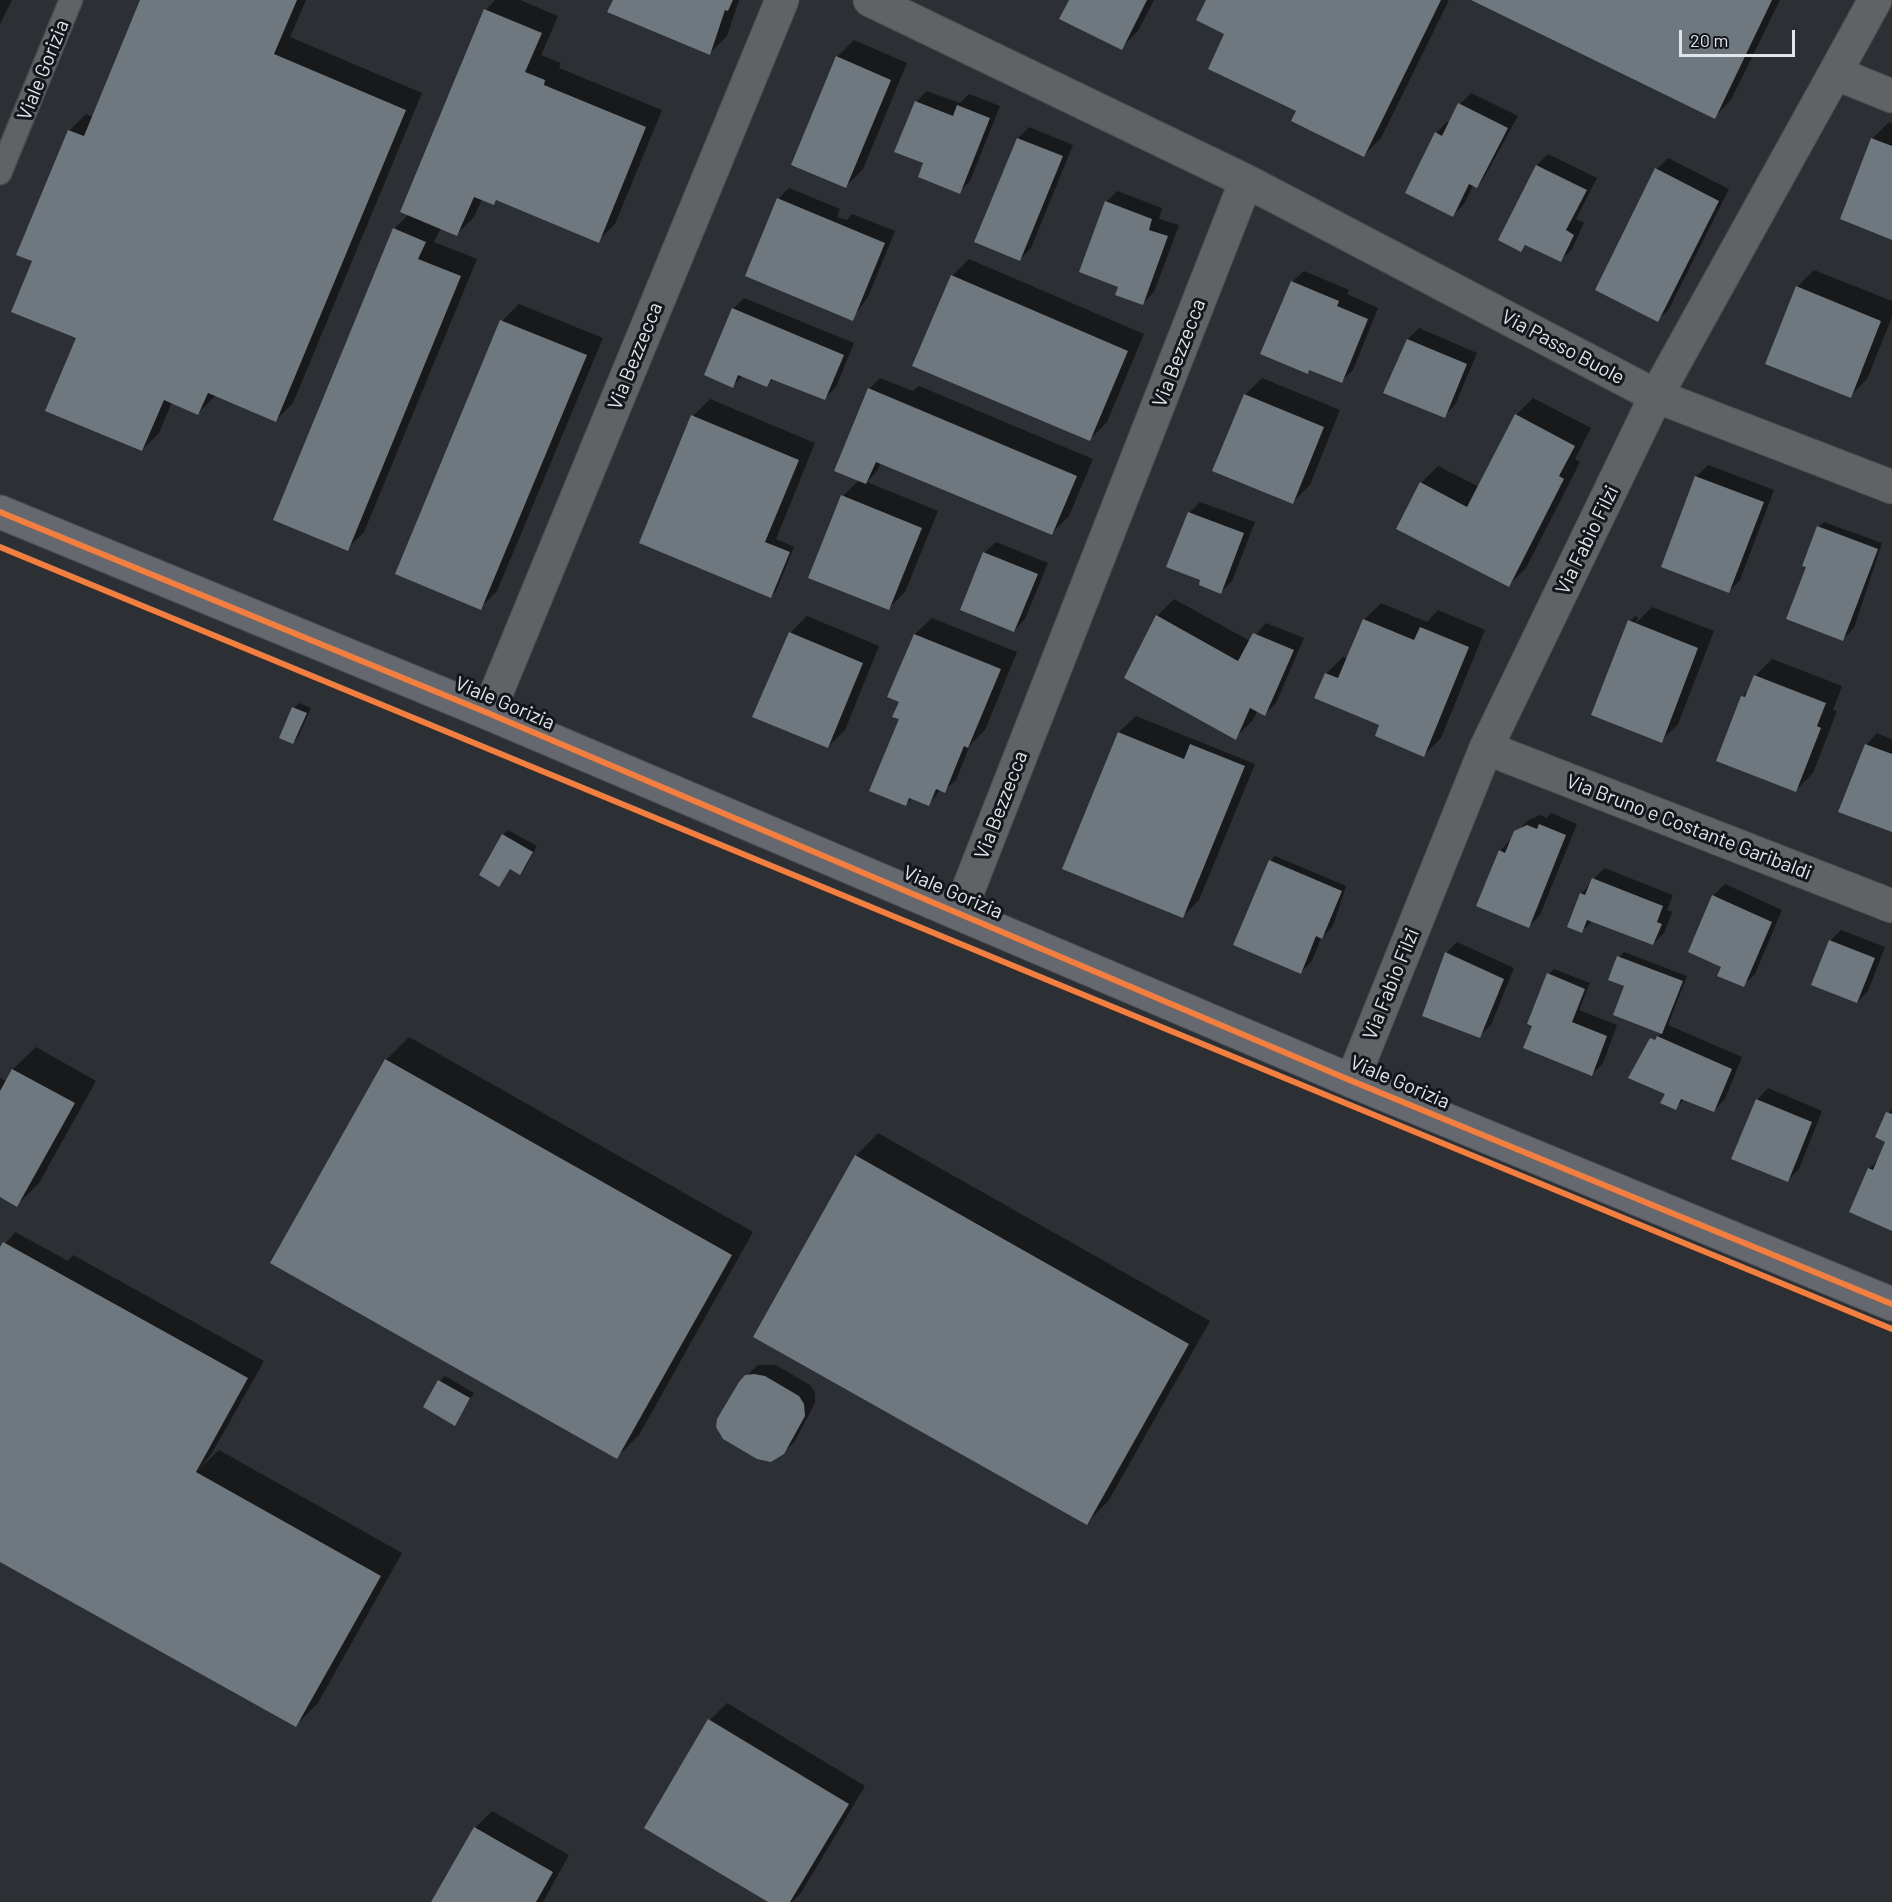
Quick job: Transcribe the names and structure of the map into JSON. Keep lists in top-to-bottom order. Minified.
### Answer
{"streets":{"street":["Viale Gorizia","Via Passo Buole","Via Bezzecca","Via Fabio Filzi","Via Bruno e Costante Garibaldi"]},"crossings":[["Viale Gorizia","Via Bezzecca"],["Viale Gorizia","Via Fabio Filzi"],["Via Passo Buole","Via Bezzecca"],["Via Passo Buole","Via Fabio Filzi"],["Via Fabio Filzi","Via Bruno e Costante Garibaldi"]],"scale_bar":"20 m"}
